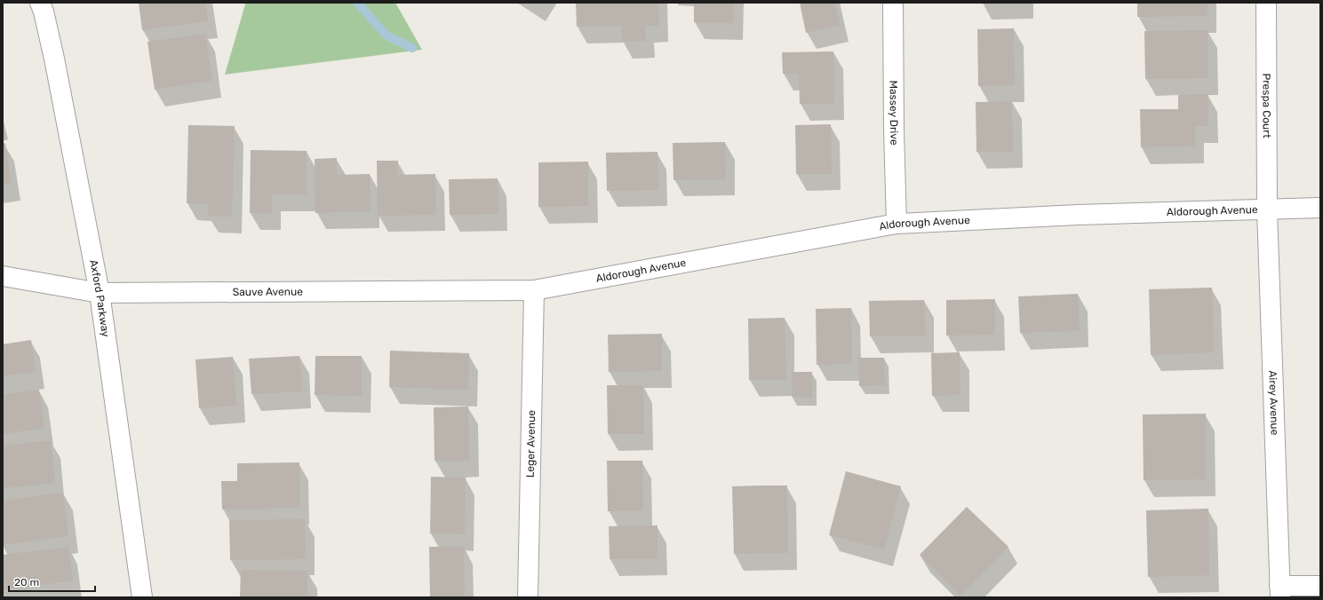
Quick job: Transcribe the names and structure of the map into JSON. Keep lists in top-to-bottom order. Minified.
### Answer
{"streets":{"street":["Prespa Court","Massey Drive","Aldorough Avenue","Sauve Avenue","Axford Parkway","Airey Avenue","Leger Avenue"]},"crossings":[["Prespa Court","Aldorough Avenue"],["Prespa Court","Airey Avenue"],["Massey Drive","Aldorough Avenue"],["Aldorough Avenue","Sauve Avenue"],["Aldorough Avenue","Airey Avenue"],["Aldorough Avenue","Leger Avenue"],["Sauve Avenue","Axford Parkway"],["Sauve Avenue","Leger Avenue"]],"scale_bar":"20 m"}
